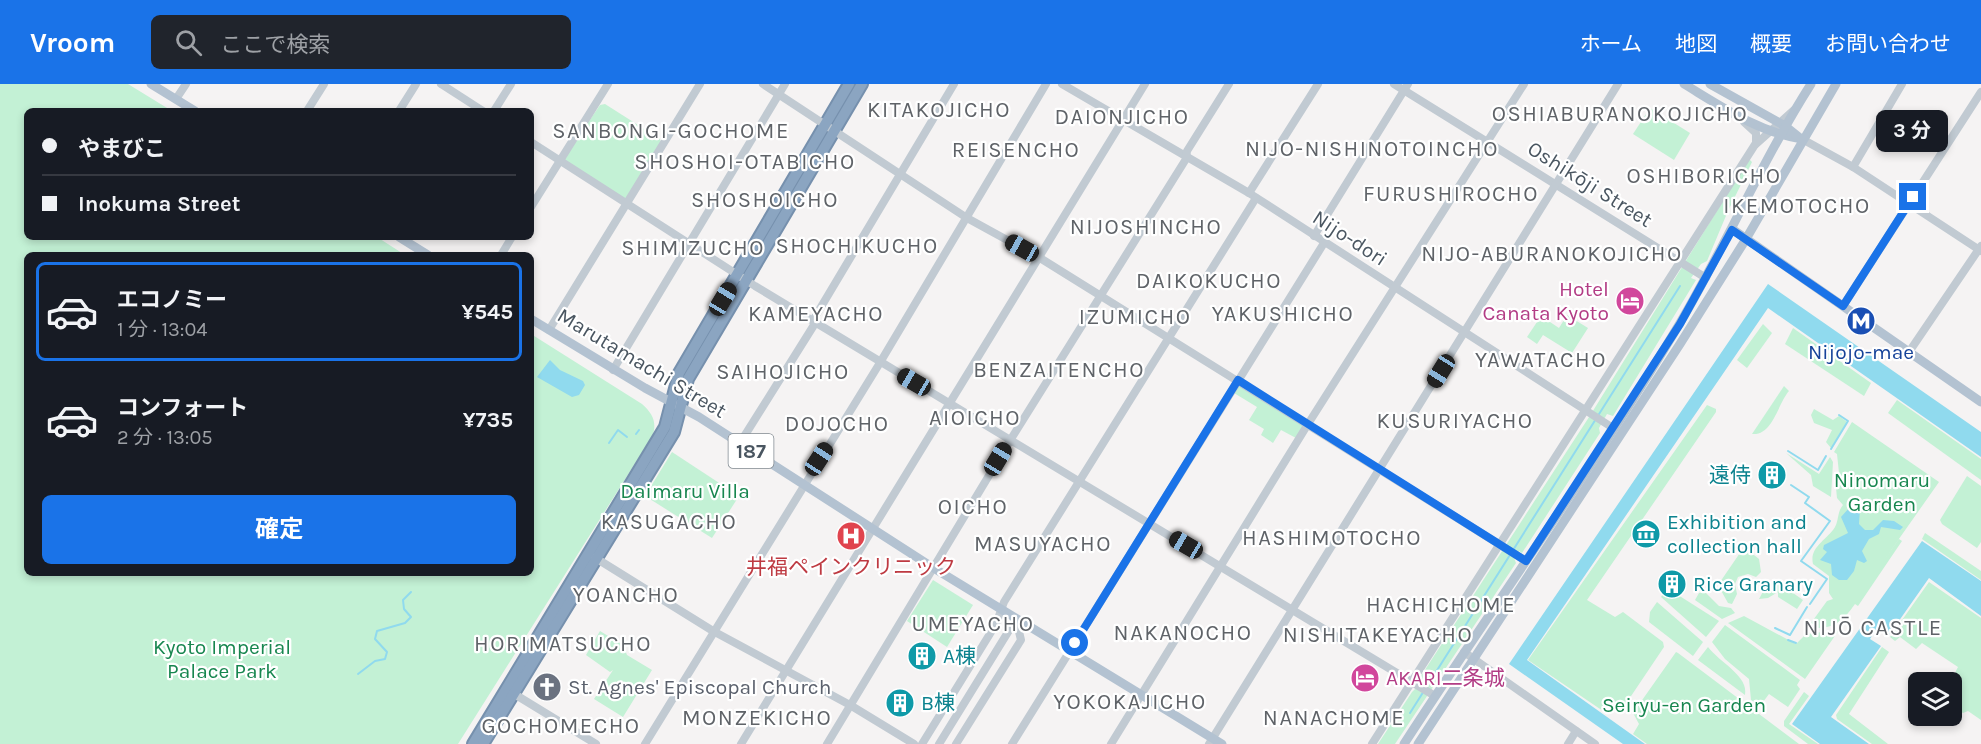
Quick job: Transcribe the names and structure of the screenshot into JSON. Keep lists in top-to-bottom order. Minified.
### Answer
{"streets":{"main road":["Marutamachi Street","187"],"street":["Oshikōji Street","Nijo-dori"]},"districts":["KITAKOJICHO","OSHIABURANOKOJICHO","DAIONJICHO","SANBONGI-GOCHOME","NIJO-NISHINOTOINCHO","REISENCHO","SHOSHOI-OTABICHO","OSHIBORICHO","FURUSHIROCHO","SHOSHOICHO","IKEMOTOCHO","NIJOSHINCHO","SHOCHIKUCHO","SHIMIZUCHO","NIJO-ABURANOKOJICHO","DAIKOKUCHO","KAMEYACHO","YAKUSHICHO","IZUMICHO","YAWATACHO","BENZAITENCHO","SAIHOJICHO","AIOICHO","KUSURIYACHO","DOJOCHO","OICHO","KASUGACHO","HASHIMOTOCHO","MASUYACHO","YOANCHO","HACHICHOME","UMEYACHO","NIJŌ CASTLE","NAKANOCHO","NISHITAKEYACHO","HORIMATSUCHO","YOKOKAJICHO","MONZEKICHO","NANACHOME","GOCHOMECHO"],"parks":["Ninomaru Garden","Daimaru Villa","Kyoto Imperial Palace Park","Seiryu-en Garden"],"places":{"hotel":["Hotel Canata Kyoto","AKARI二条城"],"metro station":["Nijojo-mae"],"building":["遠侍","Rice Granary","A棟","B棟"],"museum":["Exhibition and collection hall"],"hospital":["井福ペインクリニック"],"church":["St. Agnes' Episcopal Church"]},"page":{"header":"Vroom","search":"ここで検索","nav":["ホーム","地図","概要","お問い合わせ"],"banner":["やまびこ","Inokuma Street"],"bubble":"3 分","list":[{"name":"エコノミー","note":"1 分 · 13:04","value":"¥545"},{"name":"コンフォート","note":"2 分 · 13:05","value":"¥735"}],"buttons":"確定"}}
